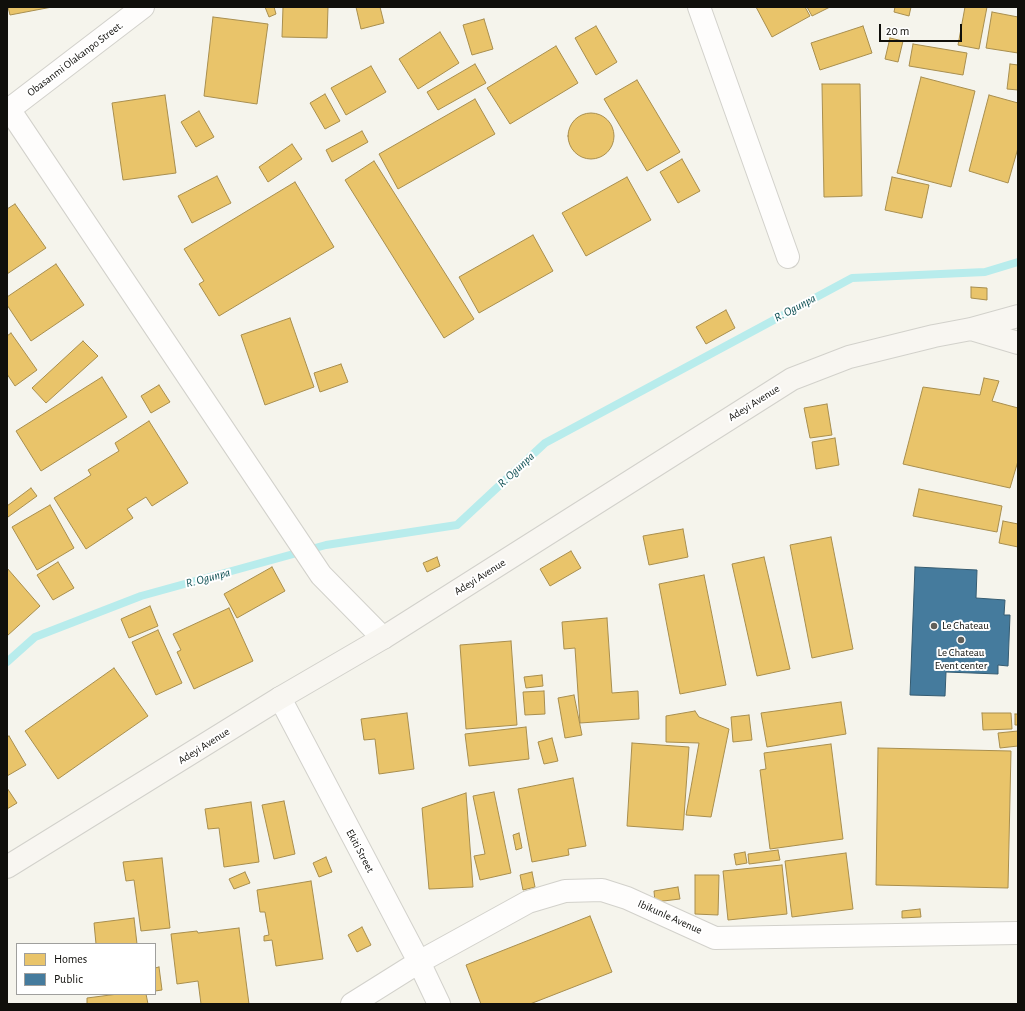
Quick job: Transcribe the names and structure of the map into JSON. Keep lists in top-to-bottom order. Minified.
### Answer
{"streets":{"street":["Obasanmi Olakanpo Street.","Adeyi Avenue","Ekiti Street","Ibikunle Avenue"]},"crossings":[["Adeyi Avenue","Ekiti Street"],["Ekiti Street","Ibikunle Avenue"]],"water":["R. Ogunpa"],"places":["Le Chateau","Le Chateau Event center"],"legend":["Homes","Public"],"scale_bar":"20 m"}
